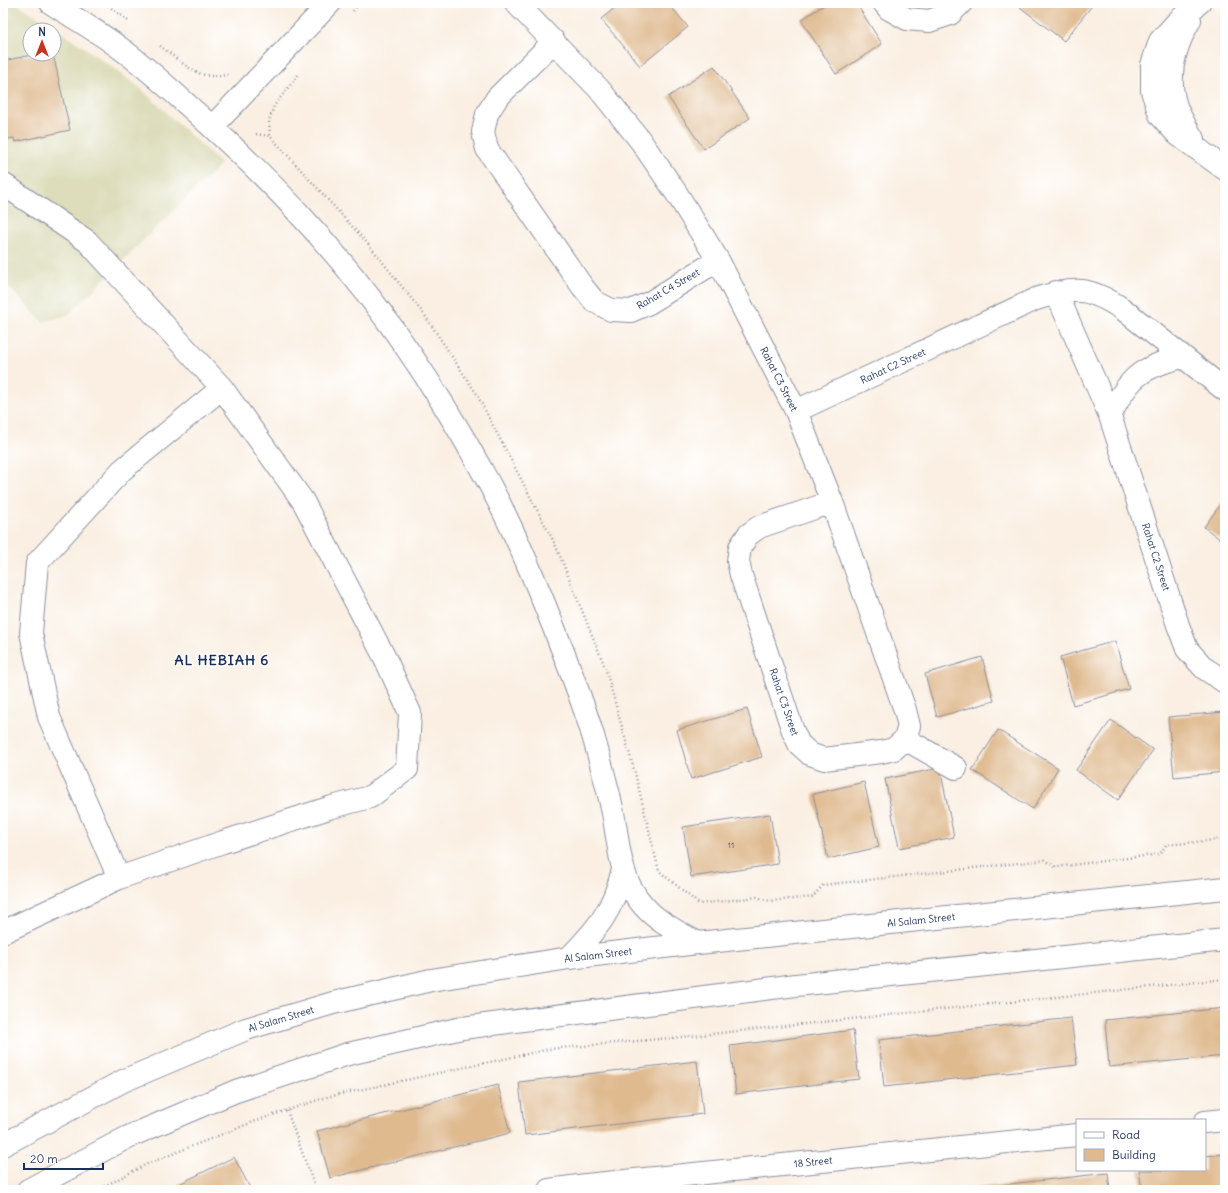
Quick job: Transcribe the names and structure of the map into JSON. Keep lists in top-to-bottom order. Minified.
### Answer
{"streets":{"street":["Rahat C4 Street","Rahat C2 Street","Rahat C3 Street","Al Salam Street","18 Street"]},"crossings":[["Rahat C4 Street","Rahat C3 Street"],["Rahat C2 Street","Rahat C3 Street"]],"districts":["AL HEBIAH 6"],"house_numbers":["11"],"legend":["Road","Building"],"scale_bar":"20 m","north":"top"}
